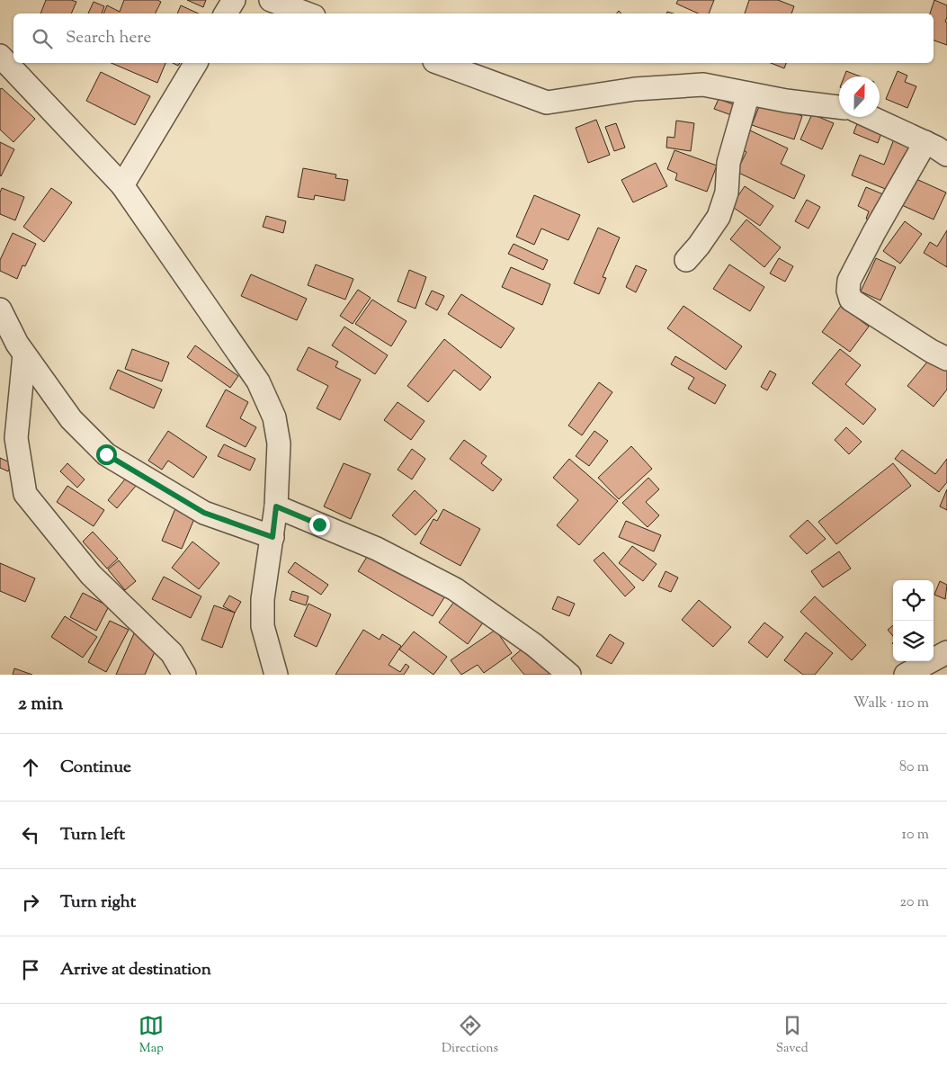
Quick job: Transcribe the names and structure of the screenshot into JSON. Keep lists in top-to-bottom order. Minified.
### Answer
{"north":"top","page":{"search":"Search here","heading":["2 min","Walk · 110 m"],"list":[["Continue","80 m"],["Turn left","10 m"],["Turn right","20 m"],"Arrive at destination"],"nav":["Map","Directions","Saved"]}}
